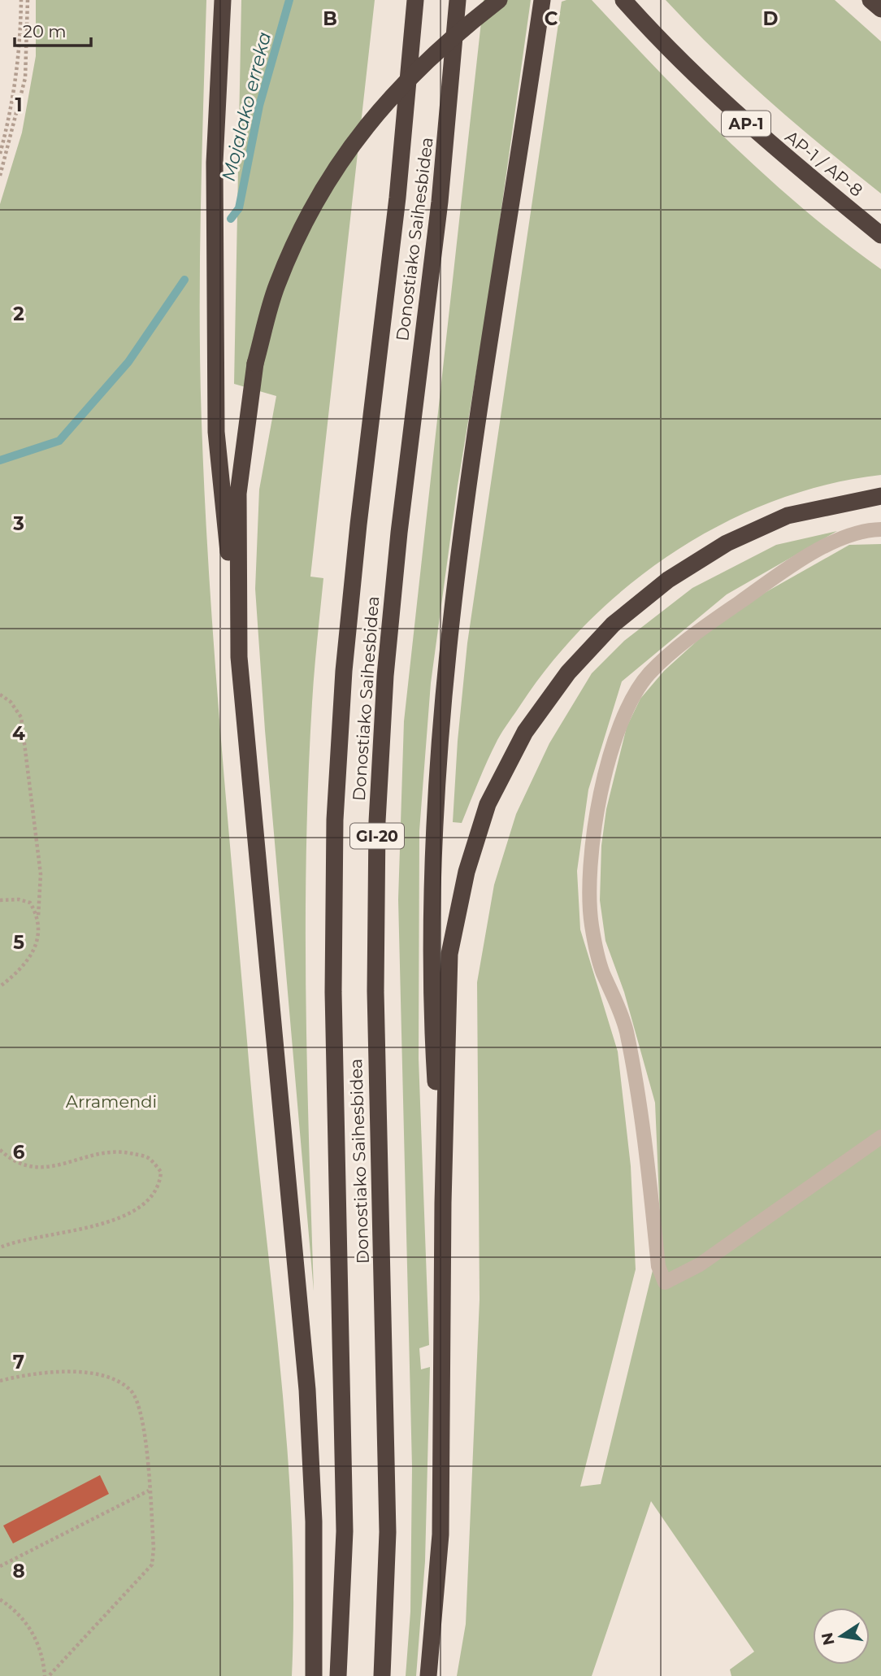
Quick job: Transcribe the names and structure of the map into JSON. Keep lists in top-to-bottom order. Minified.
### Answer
{"streets":{"highway":["AP-1","AP-1 / AP-8","Donostiako Saihesbidea","GI-20"]},"water":["Mojalako erreka"],"parks":["Arramendi"],"scale_bar":"20 m","north":"left","grid":{"columns":["B","C","D"],"rows":["1","2","3","4","5","6","7","8"]}}
